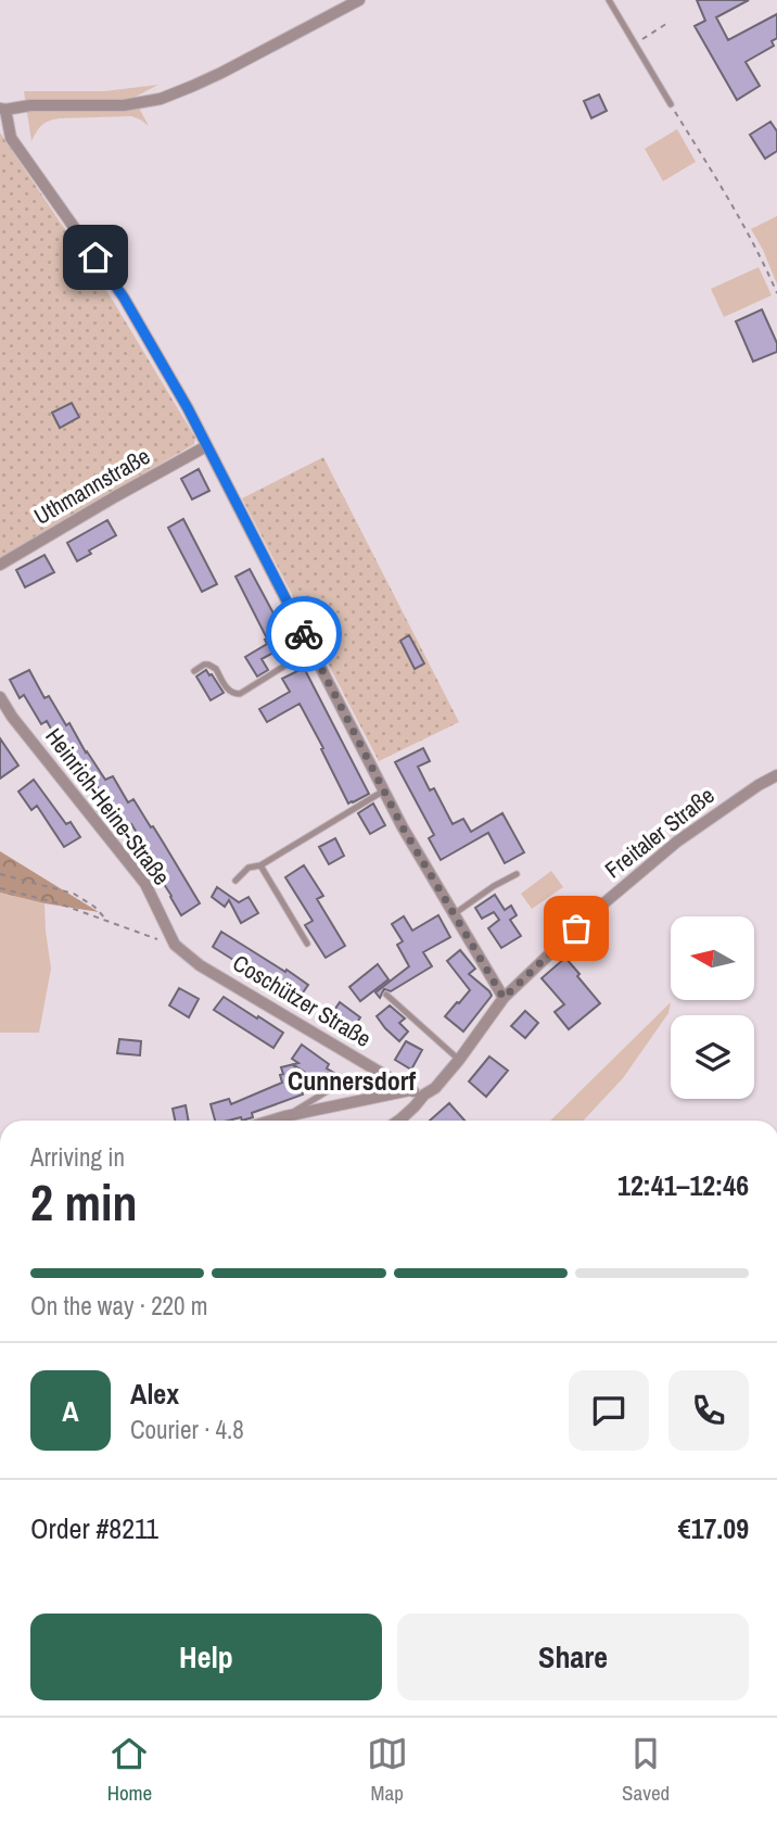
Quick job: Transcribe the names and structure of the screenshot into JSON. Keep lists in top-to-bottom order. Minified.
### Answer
{"streets":{"street":["Uthmannstraße","Heinrich-Heine-Straße","Freitaler Straße","Coschützer Straße"]},"crossings":[["Heinrich-Heine-Straße","Coschützer Straße"]],"districts":["Cunnersdorf"],"north":"left","page":{"heading":["2 min","Arriving in","12:41–12:46"],"panel":["Alex","Courier · 4.8","Order #8211","€17.09"],"bar":"On the way · 220 m","round":"A","buttons":["Help","Share"],"tabs":["Home","Map","Saved"]}}
